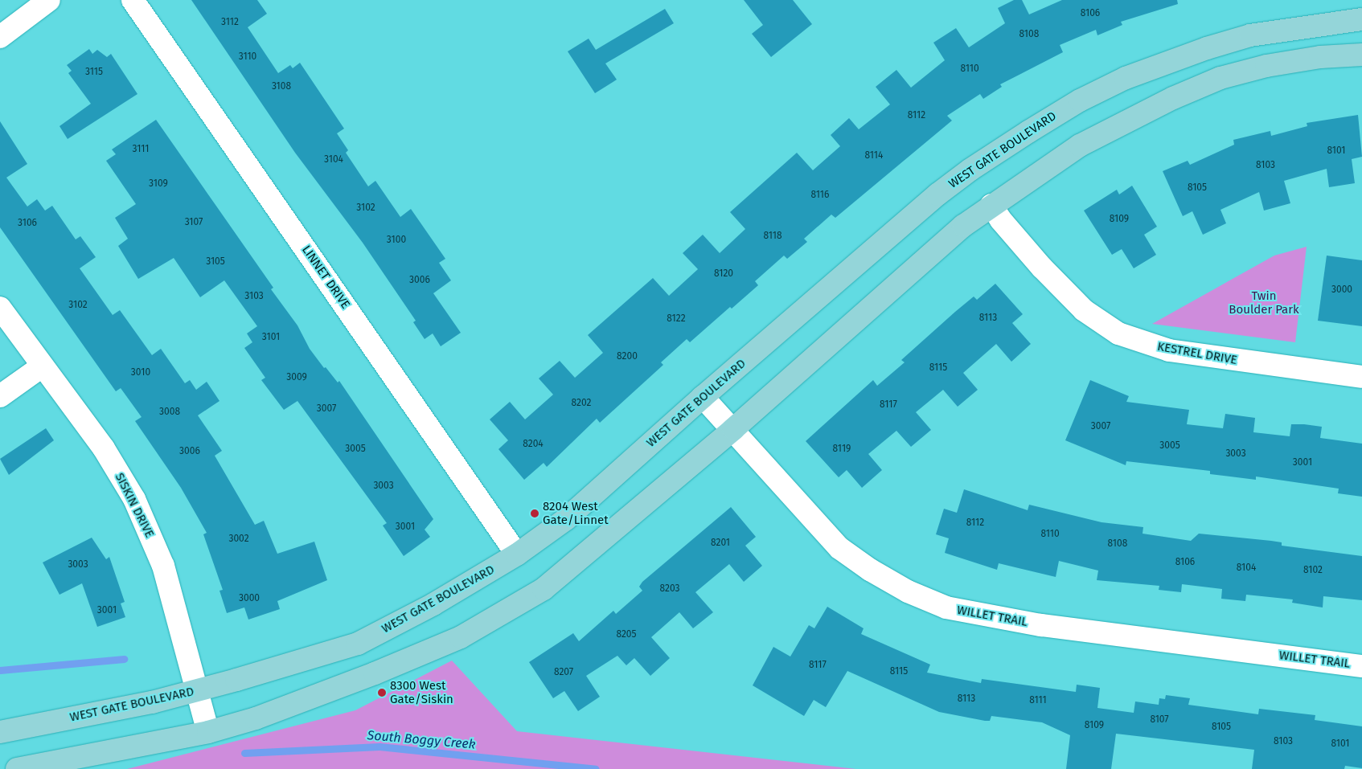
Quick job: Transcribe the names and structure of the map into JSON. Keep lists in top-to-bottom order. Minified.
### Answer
{"streets":{"main road":["WEST GATE BOULEVARD"],"street":["LINNET DRIVE","KESTREL DRIVE","SISKIN DRIVE","WILLET TRAIL"]},"crossings":[["WEST GATE BOULEVARD","LINNET DRIVE"],["WEST GATE BOULEVARD","SISKIN DRIVE"],["WEST GATE BOULEVARD","WILLET TRAIL"]],"water":["South Boggy Creek"],"parks":["Twin Boulder Park"],"places":["8204 West Gate/Linnet","8300 West Gate/Siskin"],"house_numbers":["8106","3112","8108","3110","8110","3115","3108","8112","3111","8101","8114","3104","8103","3109","8105","8116","3102","8109","3107","3106","8118","3100","3105","8120","3006","3000","3103","3102","8113","8122","3101","8200","8115","3010","3009","8202","8117","3007","3008","3007","8204","3005","3005","8119","3006","3003","3001","3003","8112","3001","8110","3002","8201","8108","8106","3003","8104","8102","8203","3000","3001","8205","8117","8115","8207","8113","8111","8107","8109","8105","8103","8101"]}
